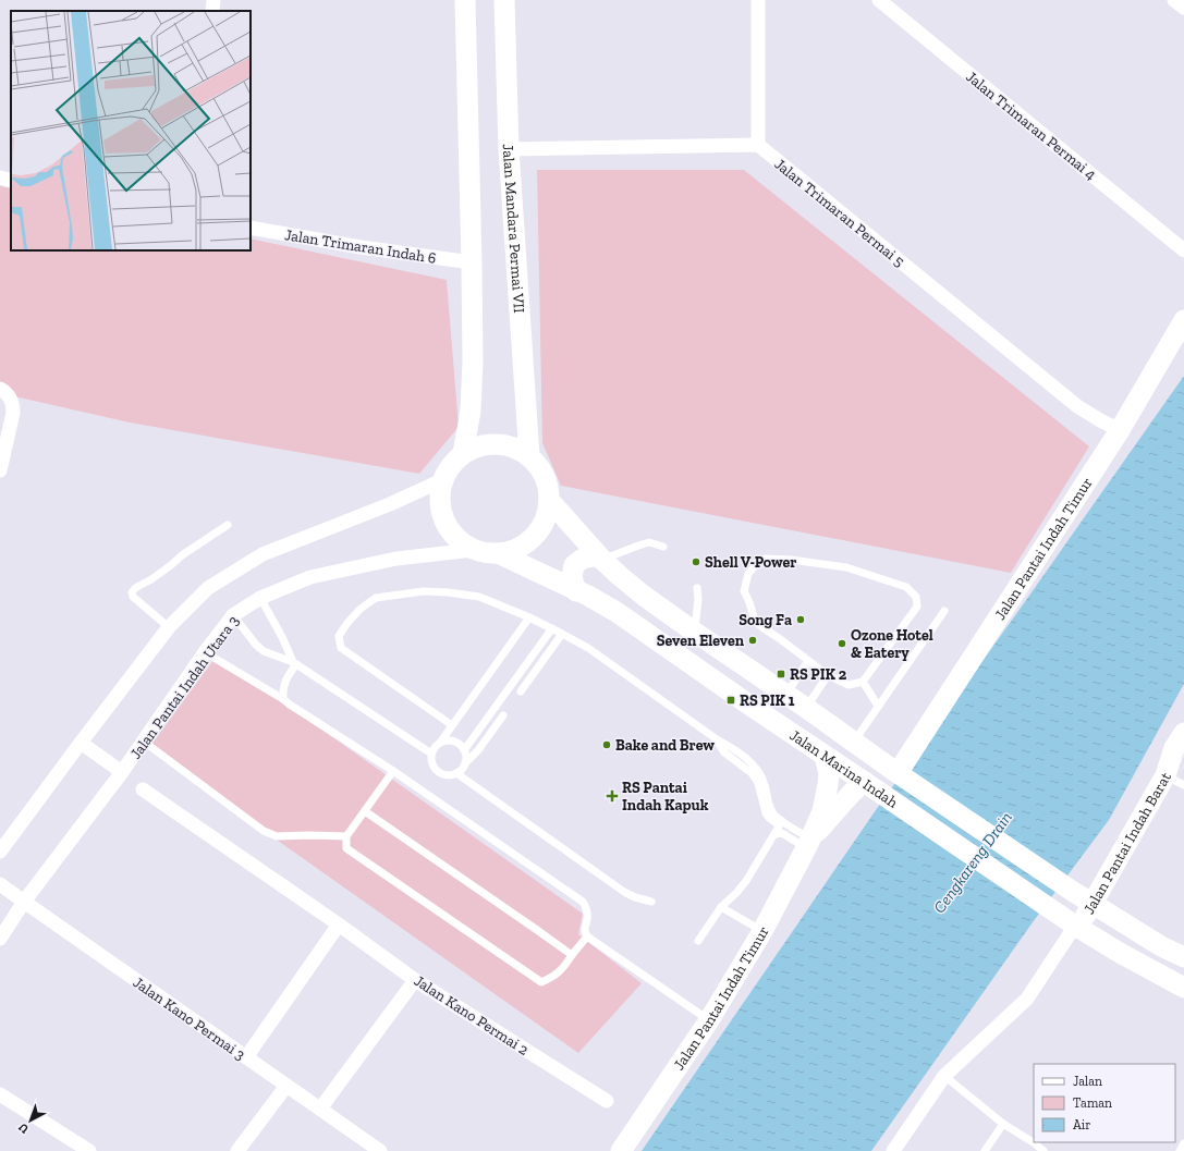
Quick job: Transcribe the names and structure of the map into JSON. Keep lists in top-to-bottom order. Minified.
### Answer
{"streets":{"main road":["Jalan Mandara Permai VII","Jalan Pantai Indah Timur","Jalan Marina Indah","Jalan Pantai Indah Barat"],"street":["Jalan Trimaran Permai 4","Jalan Trimaran Permai 5","Jalan Trimaran Indah 6","Jalan Pantai Indah Utara 3","Jalan Kano Permai 2","Jalan Kano Permai 3"]},"crossings":[["Jalan Trimaran Permai 5","Jalan Pantai Indah Timur"],["Jalan Mandara Permai VII","Jalan Pantai Indah Utara 3"],["Jalan Mandara Permai VII","Jalan Marina Indah"],["Jalan Pantai Indah Timur","Jalan Marina Indah"],["Jalan Pantai Indah Utara 3","Jalan Marina Indah"],["Jalan Pantai Indah Utara 3","Jalan Kano Permai 3"],["Jalan Marina Indah","Jalan Pantai Indah Barat"]],"water":["Cengkareng Drain"],"places":{"other":["Shell V-Power","Song Fa","Seven Eleven","Ozone Hotel & Eatery","Bake and Brew"],"transit":["RS PIK 2","RS PIK 1"],"health":["RS Pantai Indah Kapuk"]},"legend":["Jalan","Taman","Air"],"north":"bottom left"}
